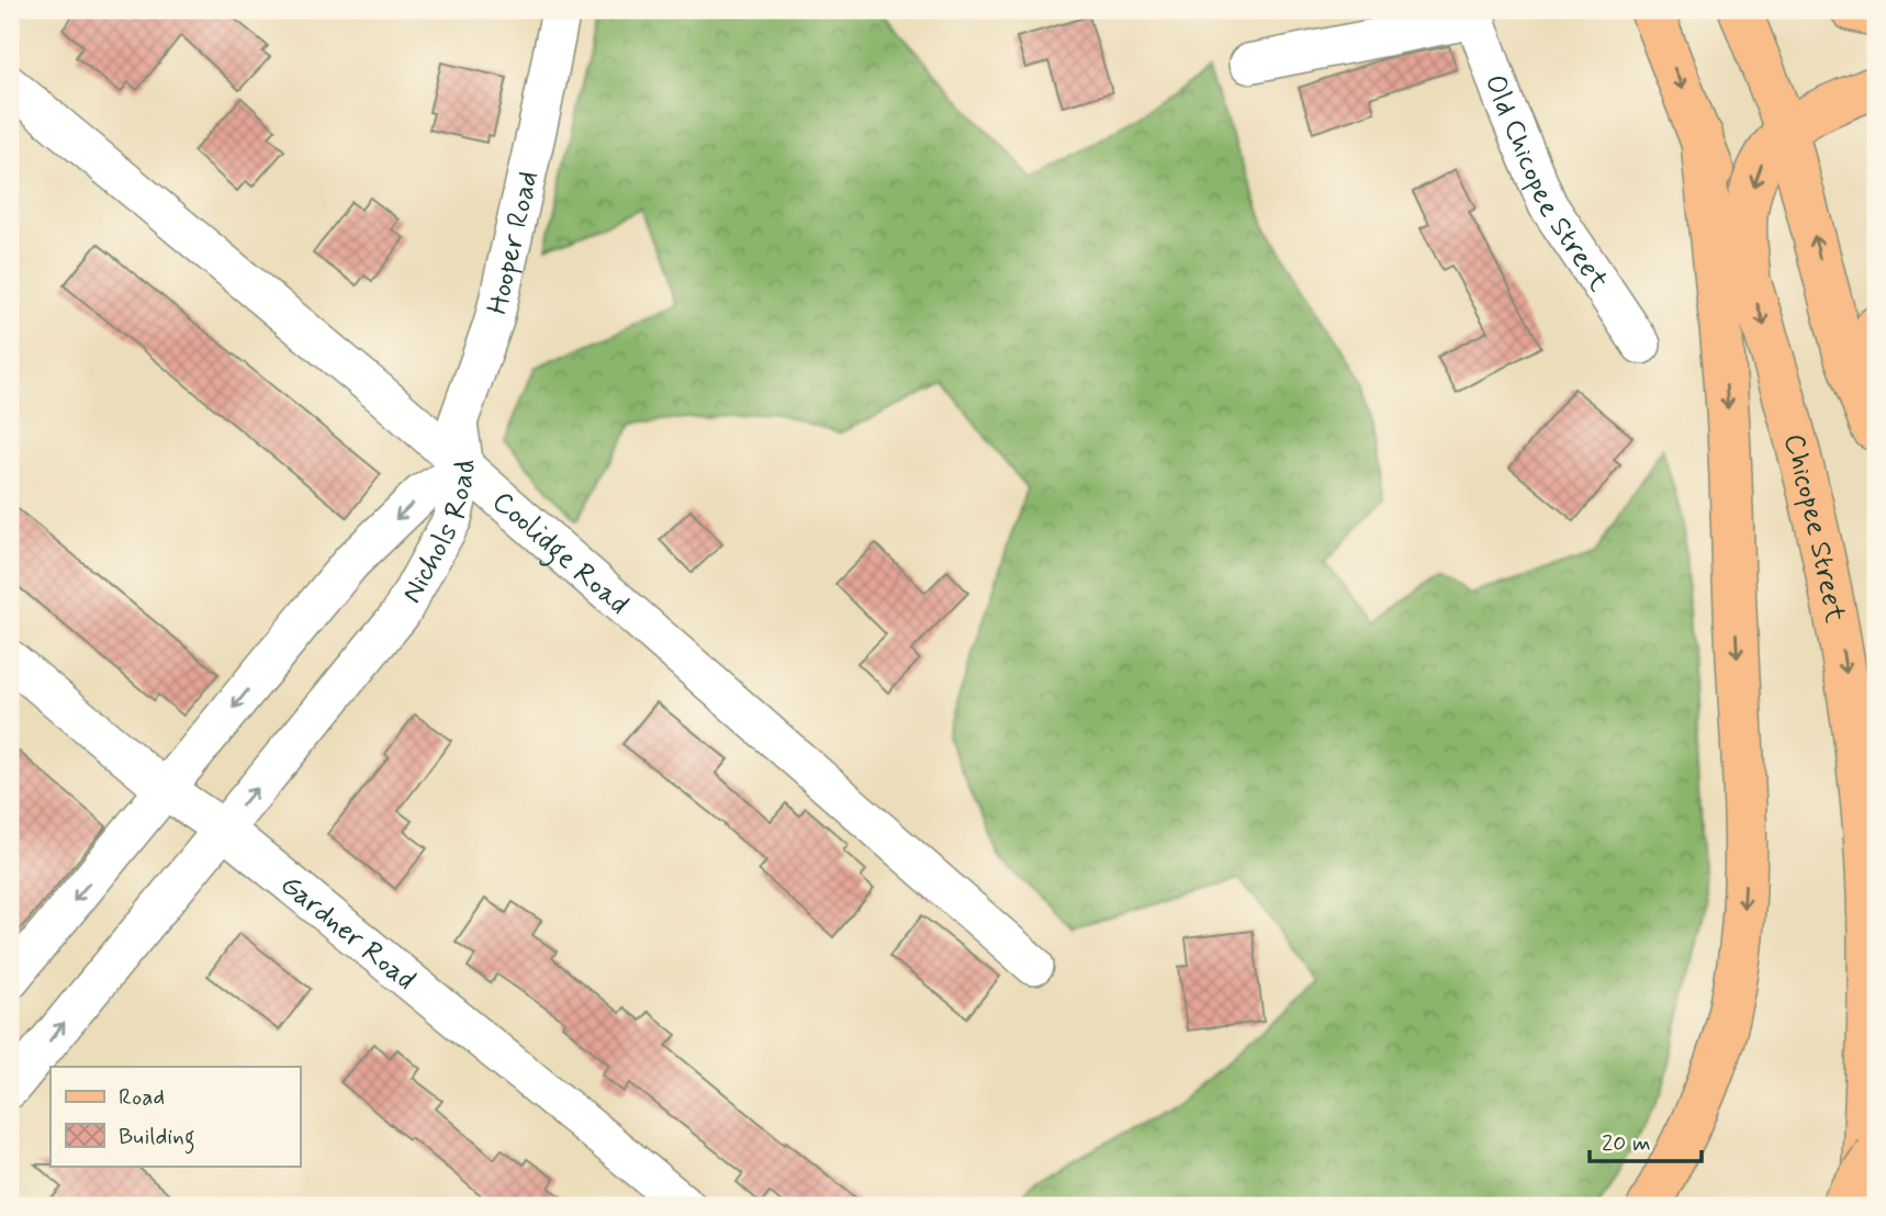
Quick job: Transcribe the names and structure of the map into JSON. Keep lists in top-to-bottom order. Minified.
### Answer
{"streets":{"main road":["Chicopee Street"],"street":["Old Chicopee Street","Hooper Road","Nichols Road","Coolidge Road","Gardner Road"]},"crossings":[["Hooper Road","Nichols Road"],["Hooper Road","Coolidge Road"],["Nichols Road","Coolidge Road"],["Nichols Road","Gardner Road"]],"legend":["Road","Building"],"scale_bar":"20 m"}
